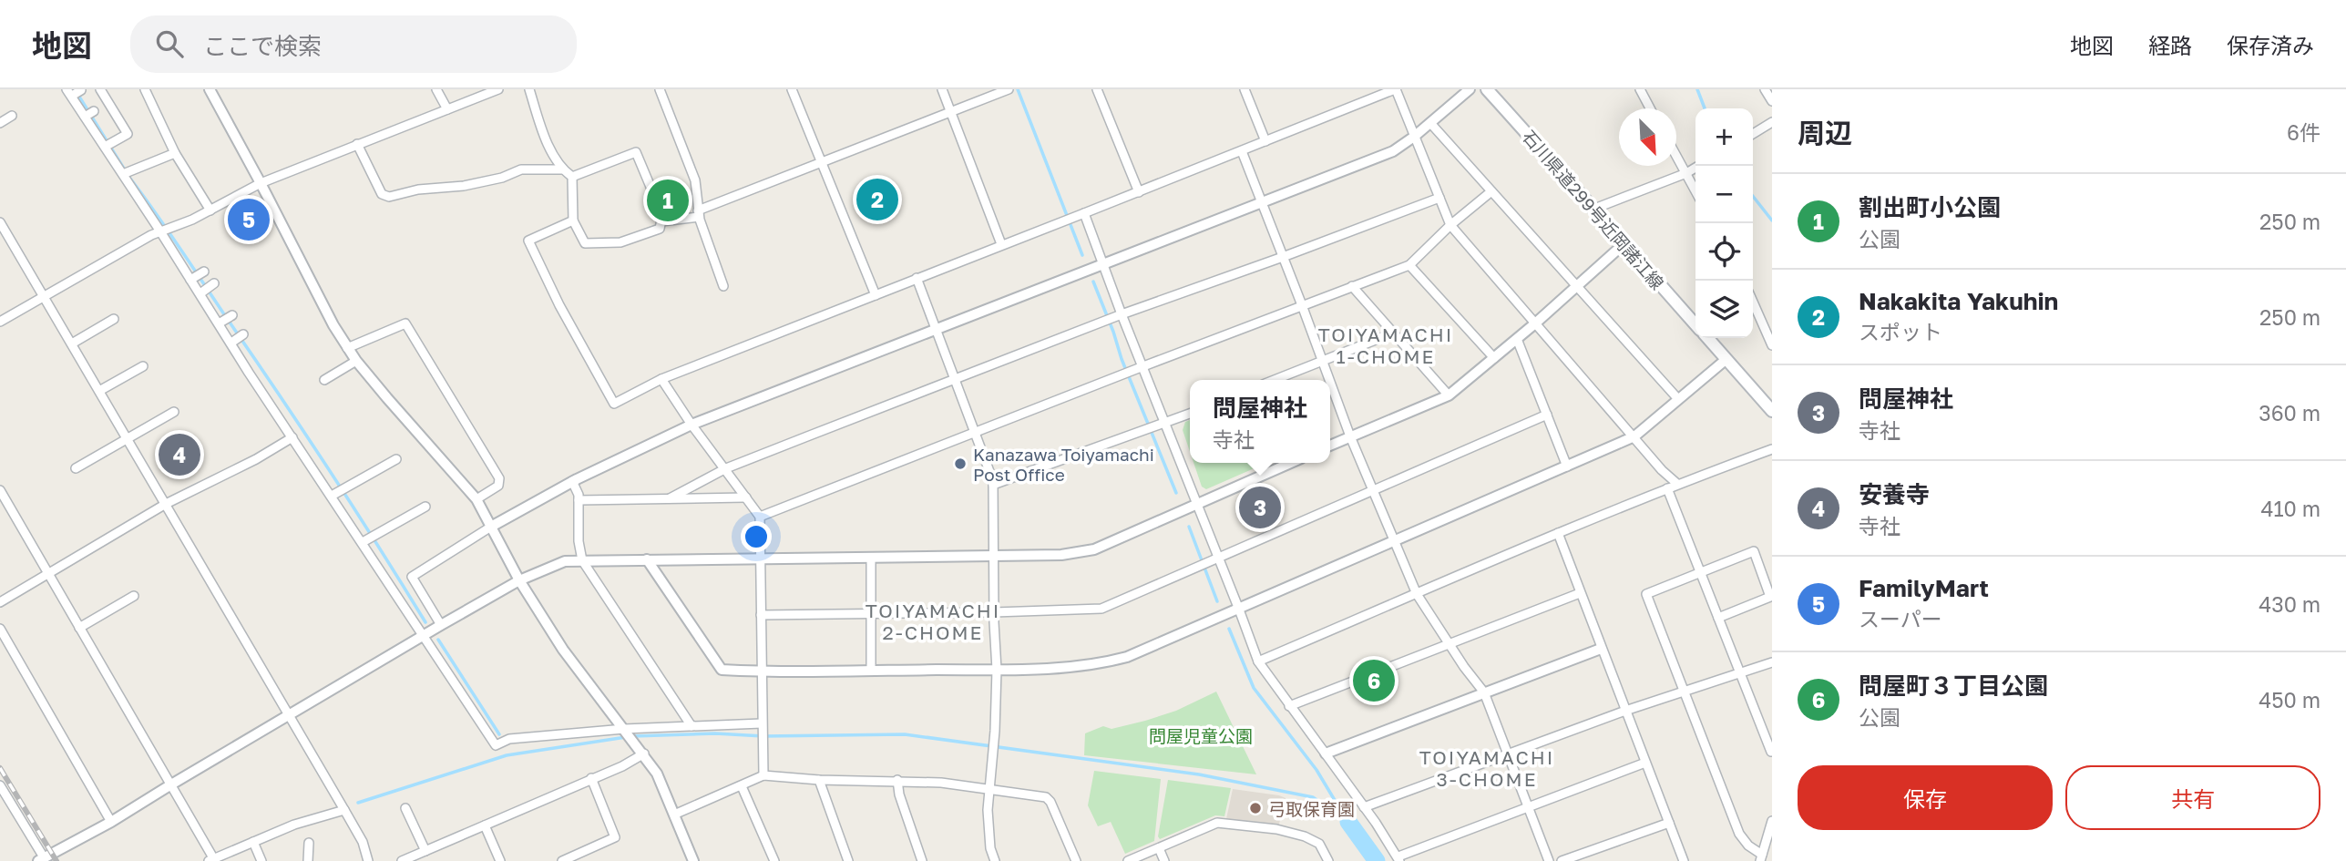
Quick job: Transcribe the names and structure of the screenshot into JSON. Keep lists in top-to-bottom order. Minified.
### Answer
{"streets":{"main road":["石川県道299号近岡諸江線"]},"districts":["TOIYAMACHI 1-CHOME","TOIYAMACHI 2-CHOME","TOIYAMACHI 3-CHOME"],"parks":["問屋児童公園"],"places":["Kanazawa Toiyamachi Post Office","弓取保育園"],"north":"bottom right","page":{"header":"地図","search":"ここで検索","nav":["地図","経路","保存済み"],"heading":["周辺","6件"],"map_buttons":["+","−"],"list":[{"mark":"1","name":"割出町小公園","note":"公園","value":"250 m"},{"mark":"2","name":"Nakakita Yakuhin","note":"スポット","value":"250 m"},{"mark":"3","name":"問屋神社","note":"寺社","value":"360 m"},{"mark":"4","name":"安養寺","note":"寺社","value":"410 m"},{"mark":"5","name":"FamilyMart","note":"スーパー","value":"430 m"},{"mark":"6","name":"問屋町３丁目公園","note":"公園","value":"450 m"}],"pins":["2","1","5","4","3","6"],"popup":["問屋神社","寺社"],"buttons":["保存","共有"]}}
